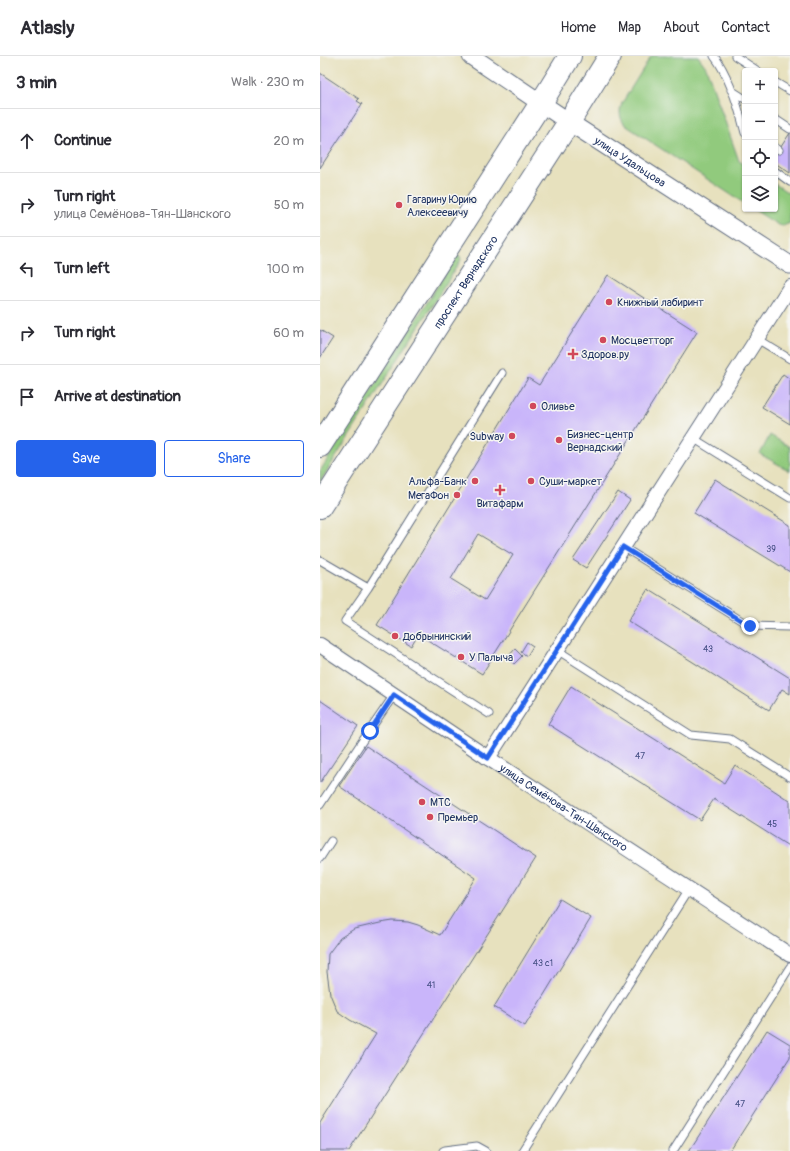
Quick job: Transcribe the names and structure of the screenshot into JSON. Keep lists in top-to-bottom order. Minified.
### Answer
{"streets":{"main road":["проспект Вернадского"],"street":["улица Удальцова","улица Семёнова-Тян-Шанского"]},"crossings":[["улица Удальцова","проспект Вернадского"]],"places":{"other":["Гагарину Юрию Алексеевичу","Книжный лабиринт","Мосцветторг","Оливье","Subway","Бизнес-центр Вернадский","Альфа-Банк","Суши-маркет","МегаФон","Добрынинский","У Палыча","МТС","Премьер"],"health":["Здоров.ру","Витафарм"]},"house_numbers":["39","43","47","45","43 с1","41","47"],"page":{"header":"Atlasly","nav":["Home","Map","About","Contact"],"heading":["3 min","Walk · 230 m"],"map_buttons":["+","−"],"list":[["Continue","20 m"],["Turn right","улица Семёнова-Тян-Шанского","50 m"],["Turn left","100 m"],["Turn right","60 m"],"Arrive at destination"],"buttons":["Save","Share"]}}
